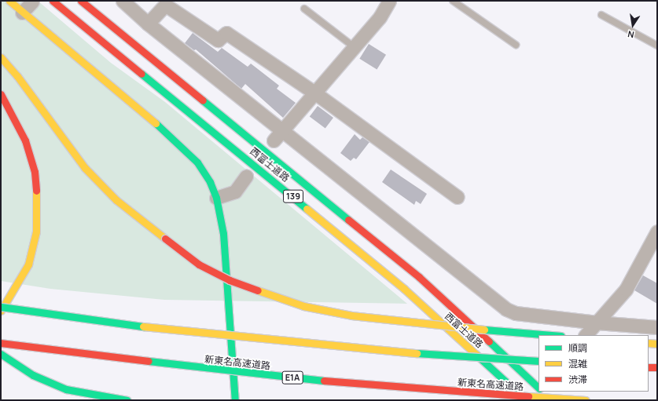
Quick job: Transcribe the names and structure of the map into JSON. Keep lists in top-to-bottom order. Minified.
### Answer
{"streets":{"main road":["西富士道路","139","新東名高速道路","E1A"]},"legend":["順調","混雑","渋滞"],"north":"bottom"}
